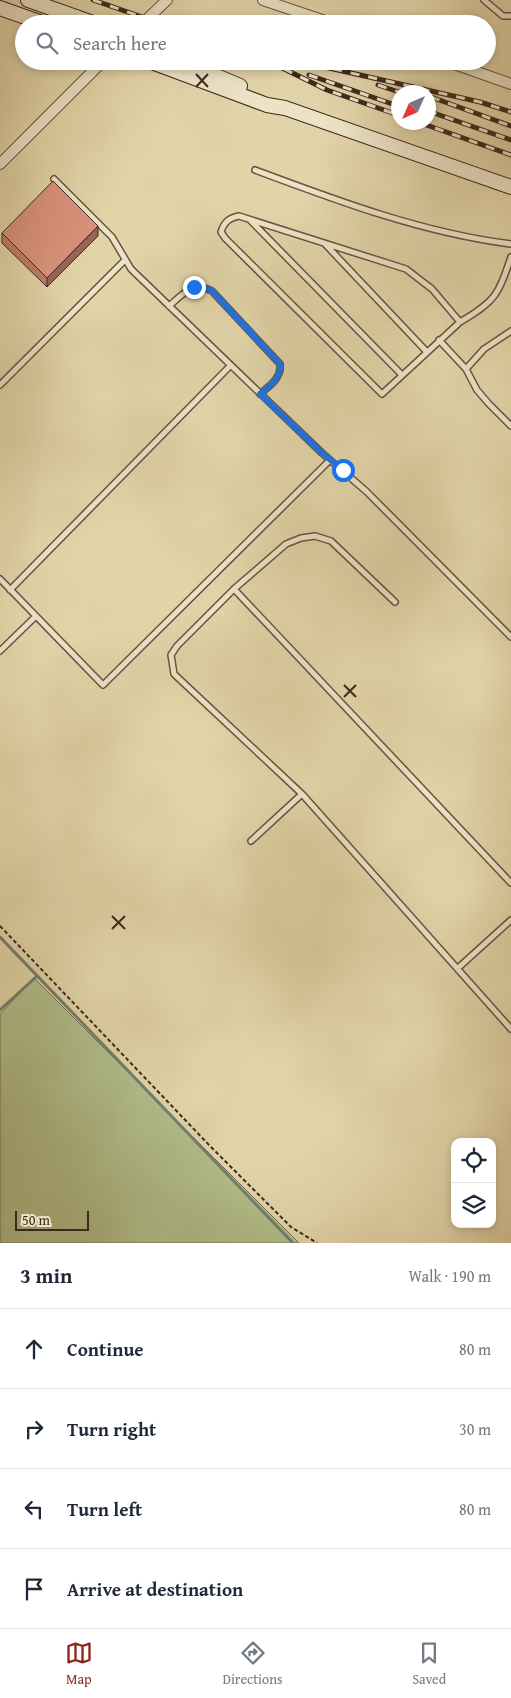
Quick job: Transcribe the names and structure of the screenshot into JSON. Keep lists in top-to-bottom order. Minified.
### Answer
{"scale_bar":"50 m","north":"bottom left","page":{"search":"Search here","scale":"50 m","heading":["3 min","Walk · 190 m"],"list":[["Continue","80 m"],["Turn right","30 m"],["Turn left","80 m"],"Arrive at destination"],"nav":["Map","Directions","Saved"]}}
